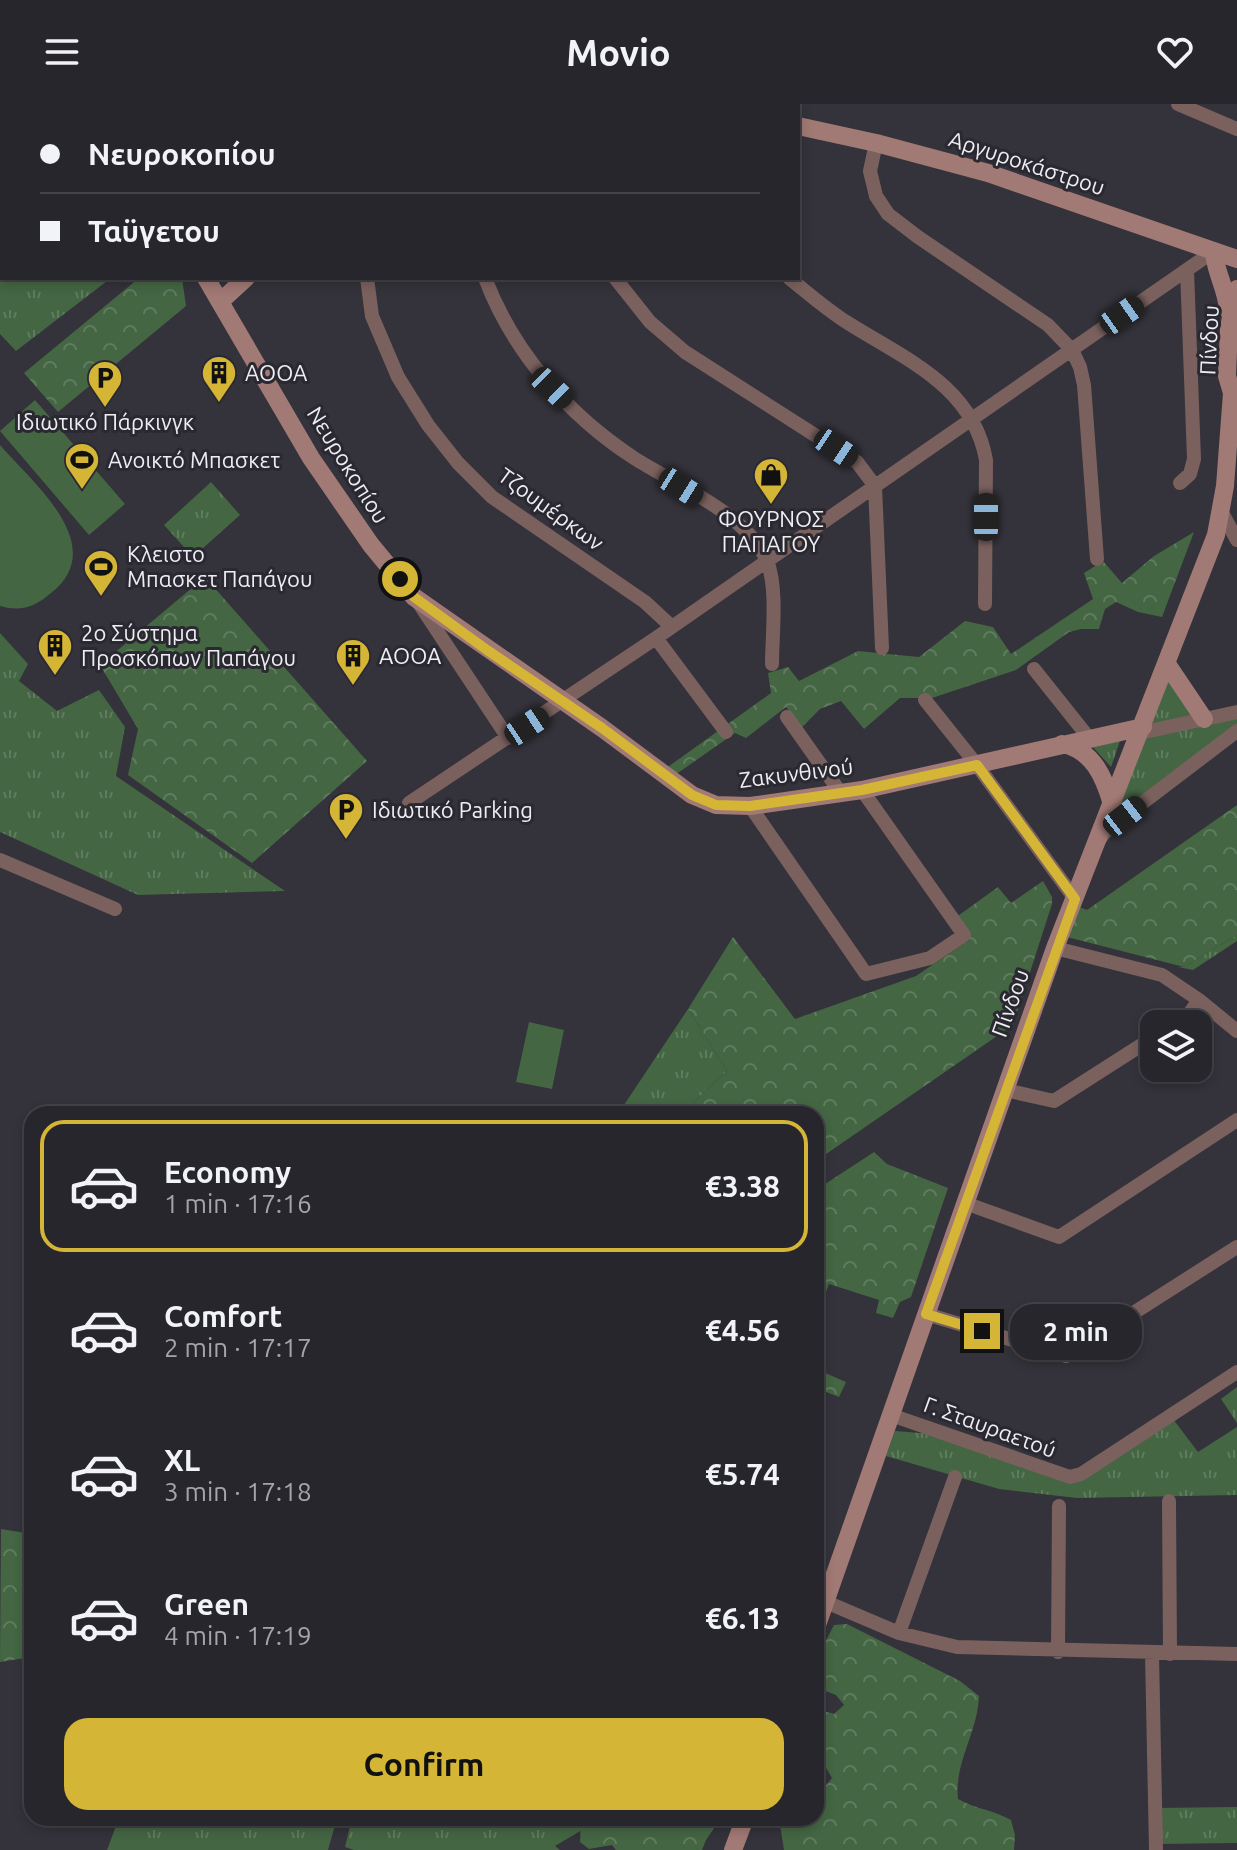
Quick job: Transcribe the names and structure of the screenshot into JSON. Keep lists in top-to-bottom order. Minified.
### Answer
{"streets":{"street":["Αργυροκάστρου","Πίνδου","Νευροκοπίου","Τζουμέρκων","Ζακυνθινού","Γ. Σταυραετού"]},"crossings":[["Πίνδου","Ζακυνθινού"],["Πίνδου","Γ. Σταυραετού"],["Νευροκοπίου","Ζακυνθινού"]],"places":{"building":["ΑΟΟΑ","2ο Σύστημα Προσκόπων Παπάγου","AOOA"],"parking":["Ιδιωτικό Πάρκινγκ","Ιδιωτικό Parking"],"sports":["Ανοικτό Μπασκετ","Κλειστο Μπασκετ Παπάγου"],"shop":["ΦΟΥΡΝΟΣ ΠΑΠΑΓΟΥ"]},"page":{"header":"Movio","banner":["Νευροκοπίου","Ταϋγετου"],"list":[{"name":"Economy","note":"1 min · 17:16","value":"€3.38"},{"name":"Comfort","note":"2 min · 17:17","value":"€4.56"},{"name":"XL","note":"3 min · 17:18","value":"€5.74"},{"name":"Green","note":"4 min · 17:19","value":"€6.13"}],"bubble":"2 min","buttons":"Confirm"}}
